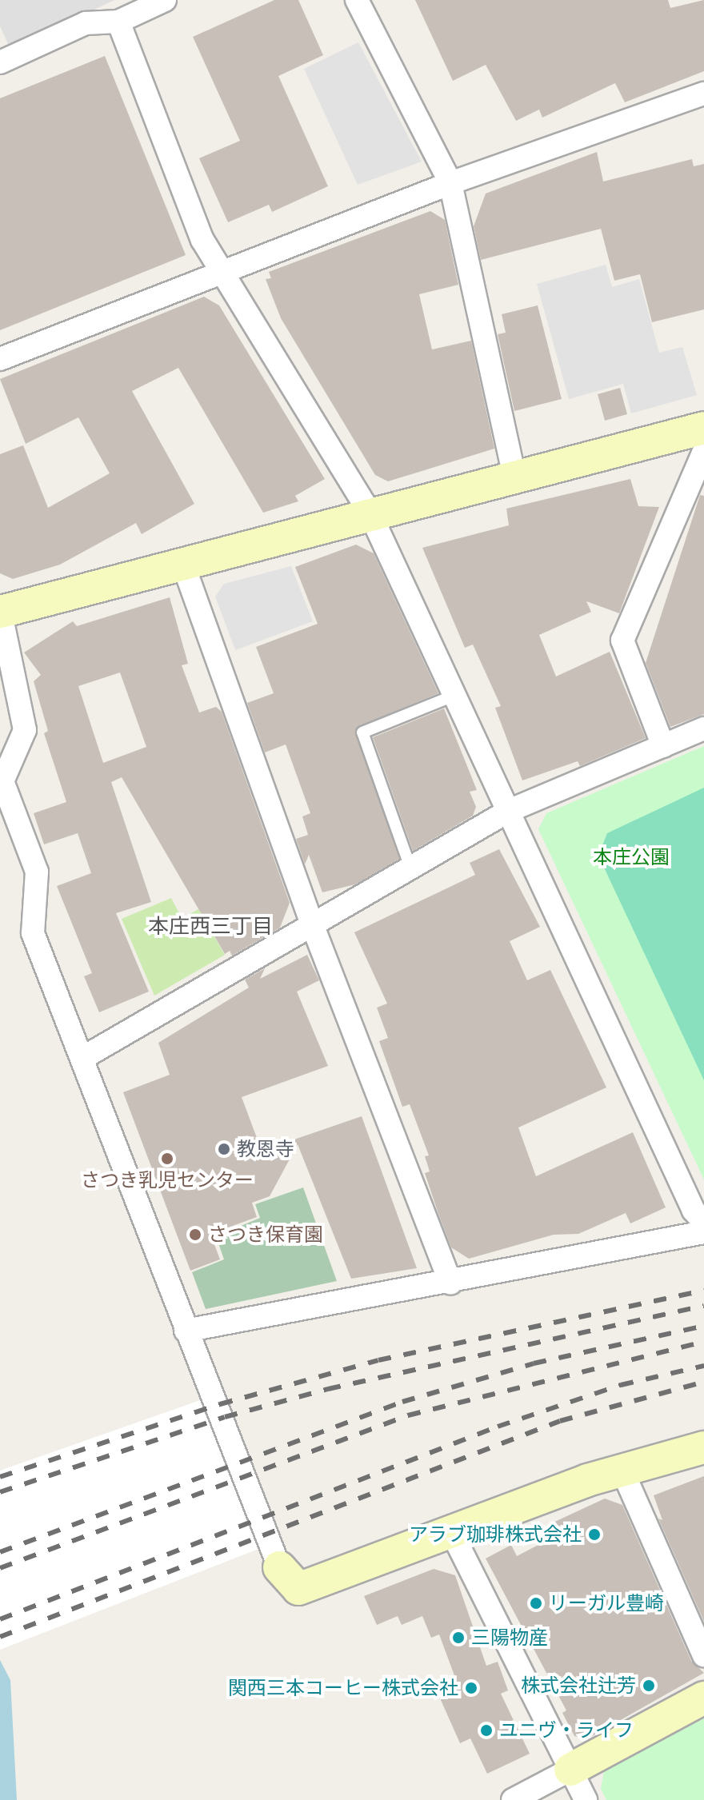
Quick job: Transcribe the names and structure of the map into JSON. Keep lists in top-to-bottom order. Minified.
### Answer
{"districts":["本庄西三丁目"],"parks":["本庄公園"],"places":["教恩寺","さつき乳児センター","さつき保育園","アラブ珈琲株式会社","リーガル豊崎","三陽物産","株式会社辻芳","関西三本コーヒー株式会社","ユニヴ・ライフ"]}
